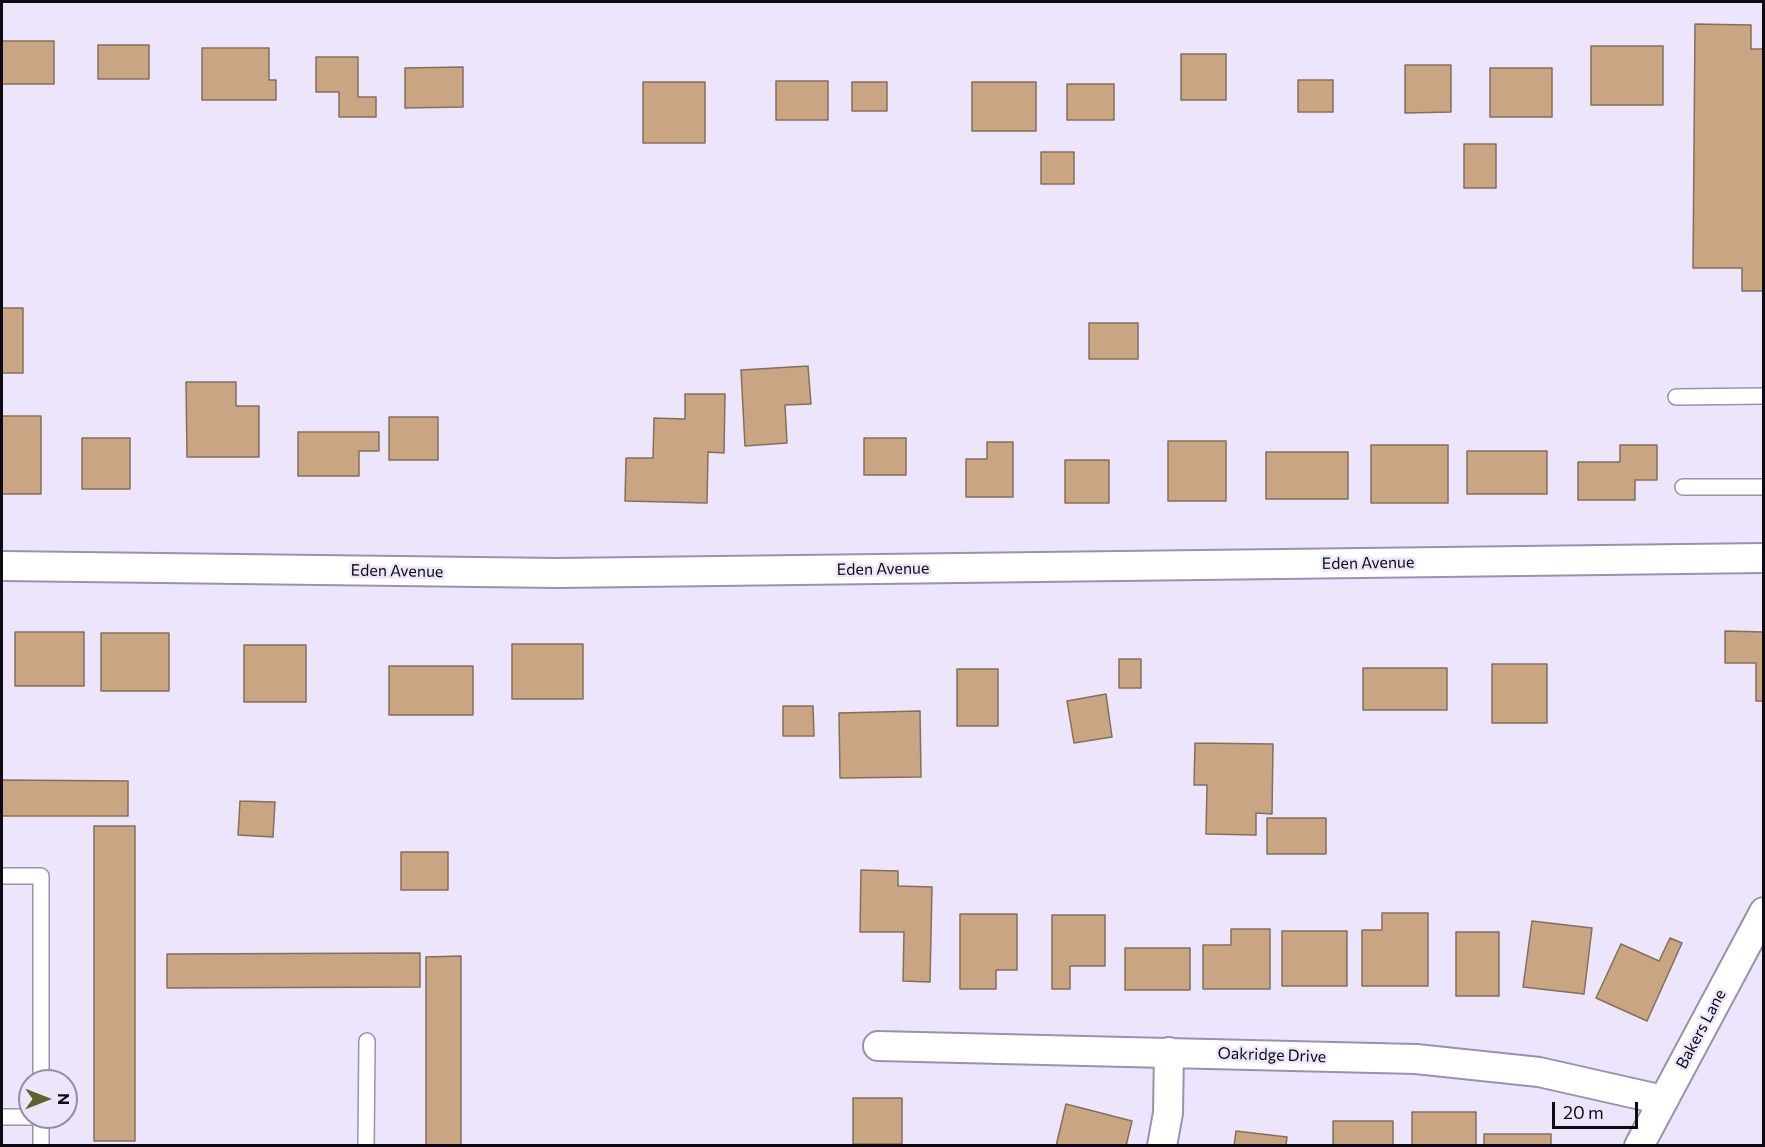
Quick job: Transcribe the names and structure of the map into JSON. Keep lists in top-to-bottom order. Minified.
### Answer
{"streets":{"street":["Eden Avenue","Bakers Lane","Oakridge Drive"]},"crossings":[["Bakers Lane","Oakridge Drive"]],"scale_bar":"20 m","north":"right"}
